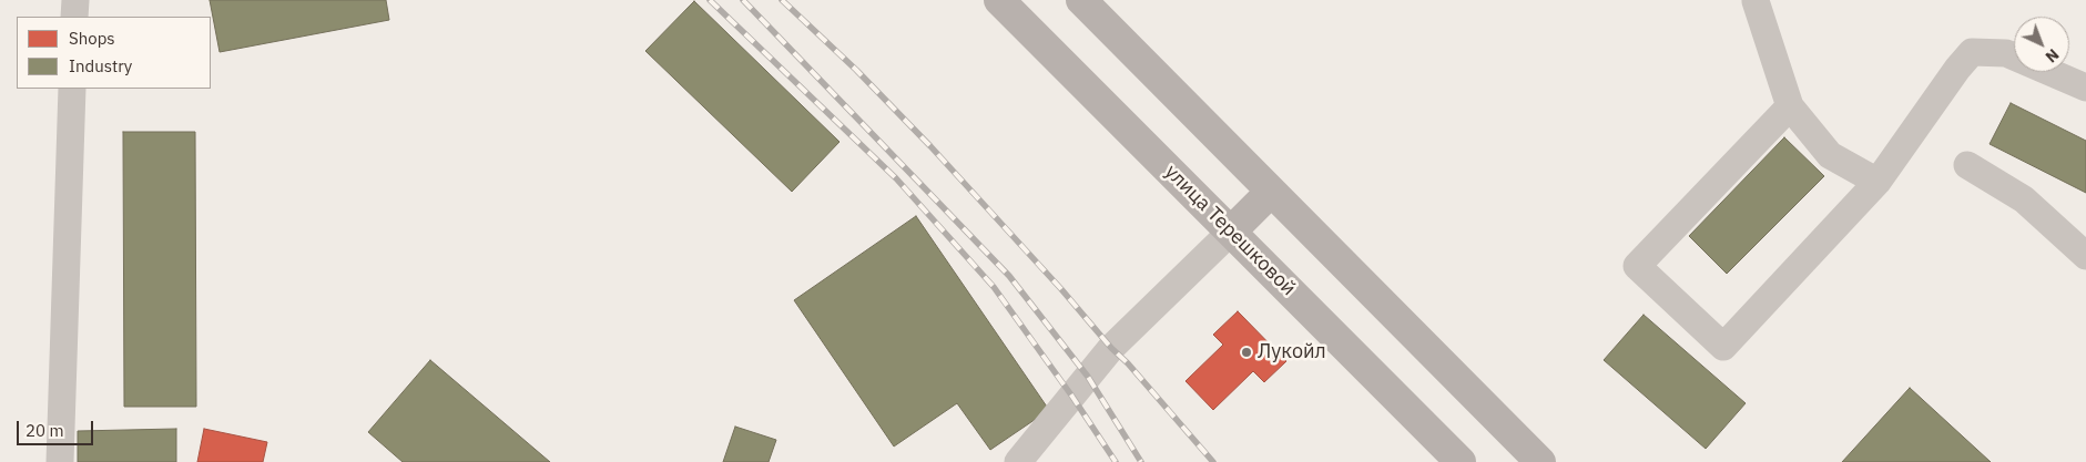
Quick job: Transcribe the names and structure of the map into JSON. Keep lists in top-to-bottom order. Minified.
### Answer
{"streets":{"main road":["улица Терешковой"]},"places":["Лукойл"],"legend":["Shops","Industry"],"scale_bar":"20 m","north":"bottom right"}
